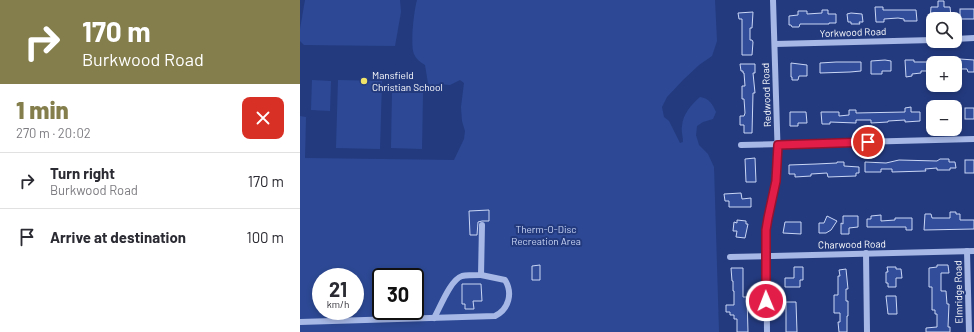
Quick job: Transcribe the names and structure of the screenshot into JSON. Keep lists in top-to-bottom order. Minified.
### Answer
{"streets":{"street":["Yorkwood Road","Redwood Road","Charwood Road","Elmridge Road"]},"crossings":[["Yorkwood Road","Redwood Road"],["Redwood Road","Charwood Road"],["Charwood Road","Elmridge Road"]],"parks":["Therm-O-Disc Recreation Area"],"places":["Mansfield Christian School"],"page":{"turn":["170 m","Burkwood Road"],"map_buttons":["+","−"],"heading":["1 min","270 m · 20:02"],"list":[{"name":"Turn right","note":"Burkwood Road","value":"170 m"},{"name":"Arrive at destination","value":"100 m"}],"speed":"21 km/h","limit":"30"}}
